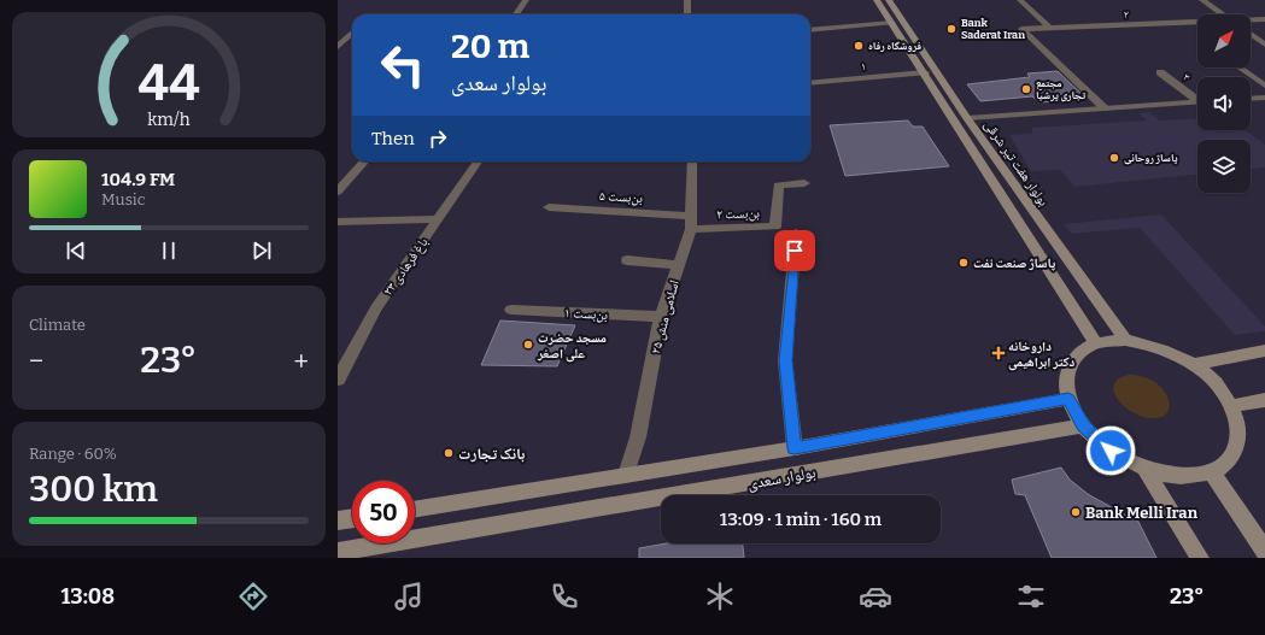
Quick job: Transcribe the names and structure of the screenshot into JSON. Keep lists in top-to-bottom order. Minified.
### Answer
{"streets":{"main road":["بولوار هفت تیر شرقی","بولوار سعدی"],"street":["۲","۱","۳","بن‌بست ۵","بن‌بست ۲","باغ فرهادی ۲۳","بن‌بست ۱","اسلامی منش ۲۵"]},"crossings":[["۱","بولوار هفت تیر شرقی"],["بولوار هفت تیر شرقی","بولوار سعدی"],["بن‌بست ۵","بن‌بست ۲"],["بن‌بست ۵","اسلامی منش ۲۵"],["بن‌بست ۲","اسلامی منش ۲۵"],["بن‌بست ۱","اسلامی منش ۲۵"],["اسلامی منش ۲۵","بولوار سعدی"]],"places":{"other":["Bank Saderat Iran","فروشگاه رفاه","مجتمع تجاری پرشیا","پاساژ روحانی","پاساژ صنعت نفت","مسجد حضرت علی اصغر","بانک تجارت","Bank Melli Iran"],"health":["داروخانه دکتر ابراهیمی"]},"north":"top right","page":{"turn":["20 m","بولوار سعدی"],"then":"Then","song":["104.9 FM","Music"],"tile":["Climate",["Range · 60%","300 km"]],"heat":["−","23°","+"],"limit":"50","trip":"13:09 · 1 min · 160 m","tabs":["13:08","23°"],"gauge":["44","km/h"]}}
